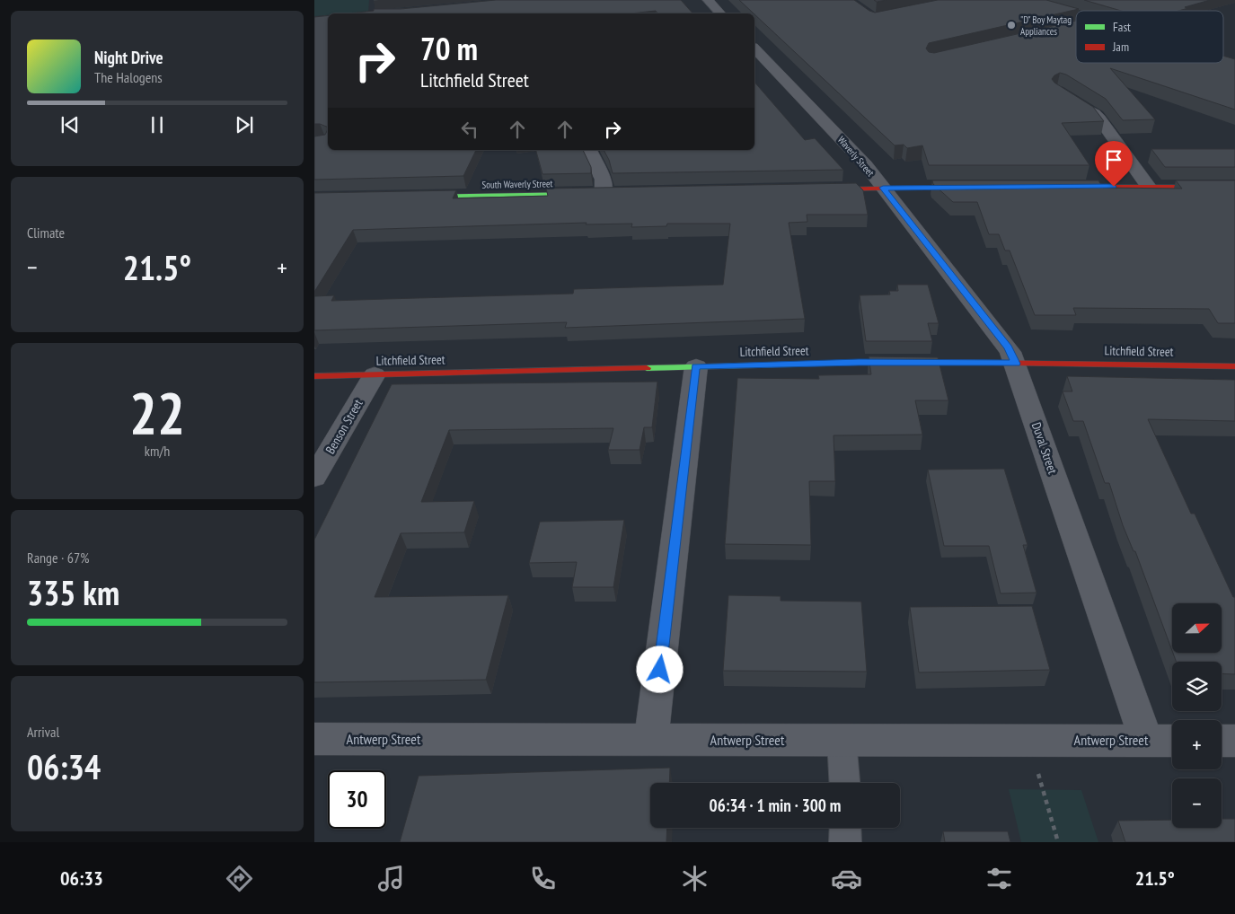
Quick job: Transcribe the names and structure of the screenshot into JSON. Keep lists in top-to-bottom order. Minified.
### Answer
{"streets":{"street":["Waverly Street","South Waverly Street","Litchfield Street","Benson Street","Duval Street","Antwerp Street"]},"crossings":[["Waverly Street","Duval Street"],["Litchfield Street","Benson Street"],["Litchfield Street","Duval Street"],["Duval Street","Antwerp Street"]],"places":["\"D\" Boy Maytag Appliances"],"legend":["Fast","Jam"],"north":"right","page":{"turn":["70 m","Litchfield Street"],"song":["Night Drive","The Halogens"],"tile":["Climate",["22","km/h"],["Range · 67%","335 km"],["Arrival","06:34"]],"heat":["−","21.5°","+"],"map_buttons":["+","−"],"limit":"30","trip":"06:34 · 1 min · 300 m","tabs":["06:33","21.5°"]}}
